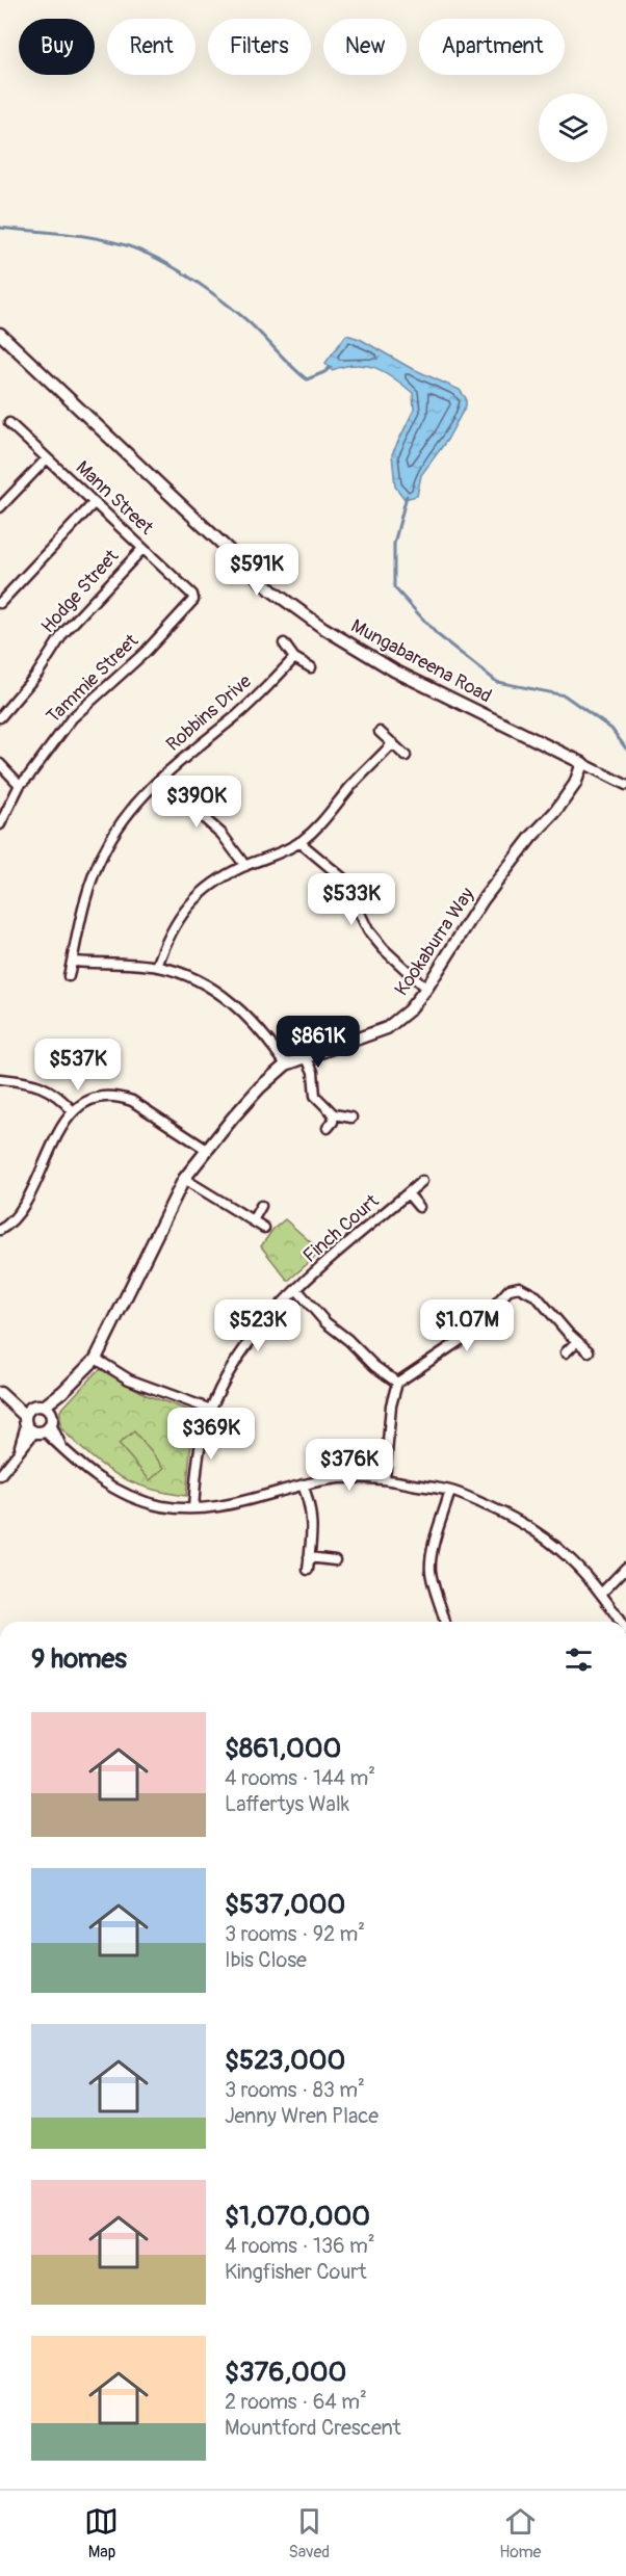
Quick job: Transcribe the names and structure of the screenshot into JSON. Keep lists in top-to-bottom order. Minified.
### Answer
{"streets":{"street":["Mann Street","Hodge Street","Mungabareena Road","Tammie Street","Robbins Drive","Kookaburra Way","Finch Court"]},"crossings":[["Mann Street","Hodge Street"],["Mann Street","Tammie Street"],["Mungabareena Road","Kookaburra Way"]],"page":{"chip":["Buy","Rent","Filters","New","Apartment"],"price":["$591K","$390K","$533K","$861K","$537K","$523K","$1.07M","$369K","$376K"],"heading":"9 homes","list":[{"name":"$861,000","note":"4 rooms · 144 m² · Laffertys Walk"},{"name":"$537,000","note":"3 rooms · 92 m² · Ibis Close"},{"name":"$523,000","note":"3 rooms · 83 m² · Jenny Wren Place"},{"name":"$1,070,000","note":"4 rooms · 136 m² · Kingfisher Court"},{"name":"$376,000","note":"2 rooms · 64 m² · Mountford Crescent"}],"tabs":["Map","Saved","Home"]}}
